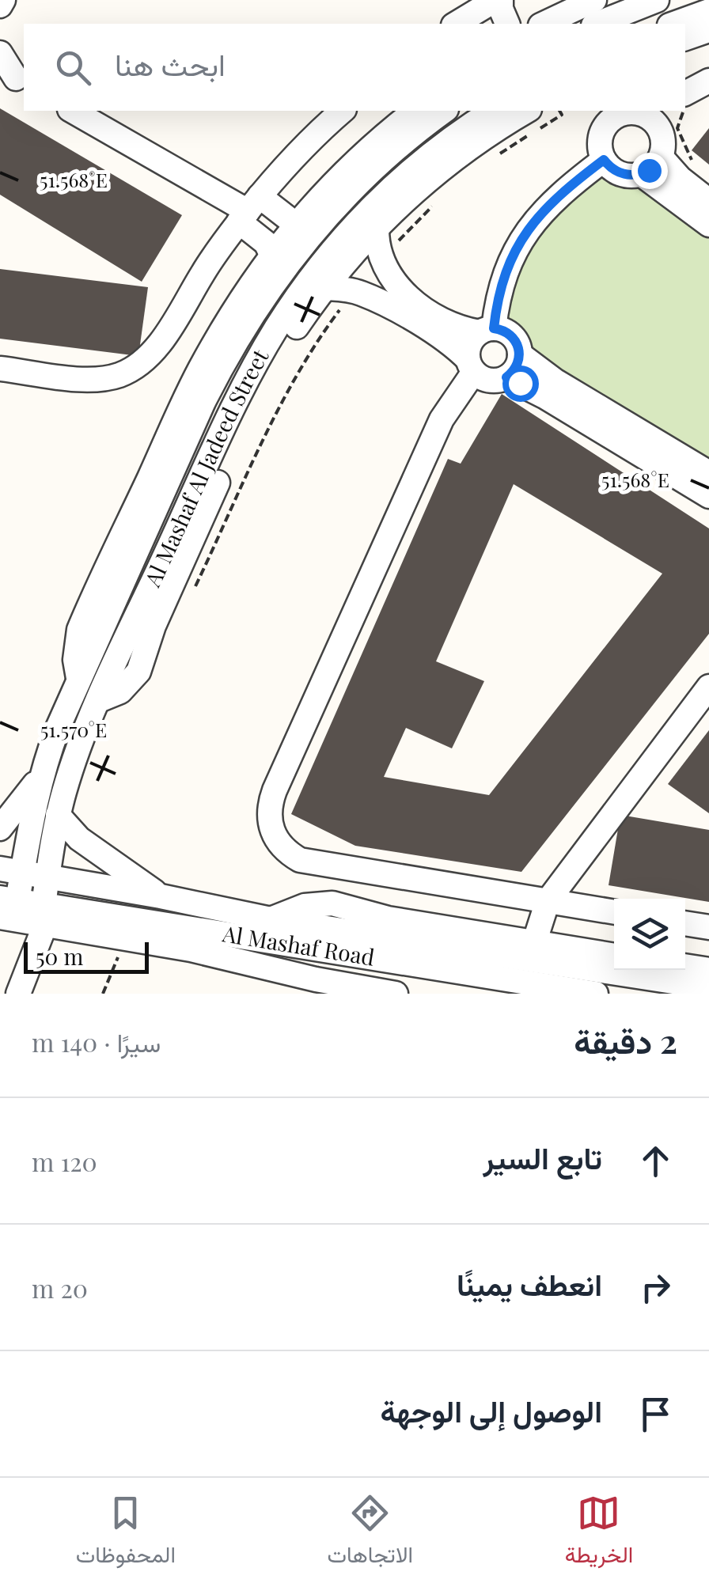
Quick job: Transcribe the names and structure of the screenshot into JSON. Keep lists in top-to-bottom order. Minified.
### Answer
{"streets":{"street":["Al Mashaf Al Jadeed Street","Al Mashaf Road"]},"crossings":[["Al Mashaf Al Jadeed Street","Al Mashaf Road"]],"scale_bar":"50 m","page":{"search":"ابحث هنا","scale":"50 m","heading":["2 دقيقة","سيرًا · 140 m"],"list":[["تابع السير","120 m"],["انعطف يمينًا","20 m"],"الوصول إلى الوجهة"],"nav":["الخريطة","الاتجاهات","المحفوظات"]},"coordinates":["51.568°E","51.570°E"]}
